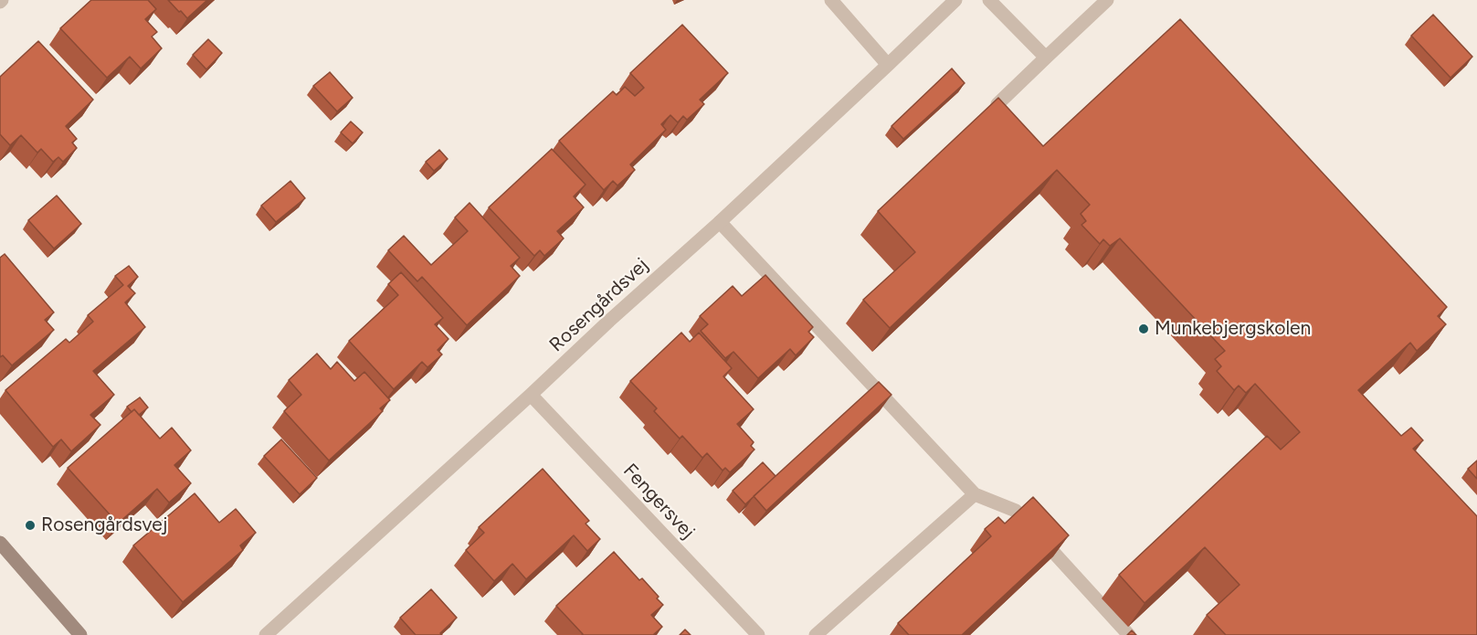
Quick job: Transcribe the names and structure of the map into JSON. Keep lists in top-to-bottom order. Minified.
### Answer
{"streets":{"street":["Rosengårdsvej","Fengersvej"]},"crossings":[["Rosengårdsvej","Fengersvej"]],"places":["Munkebjergskolen","Rosengårdsvej"]}
